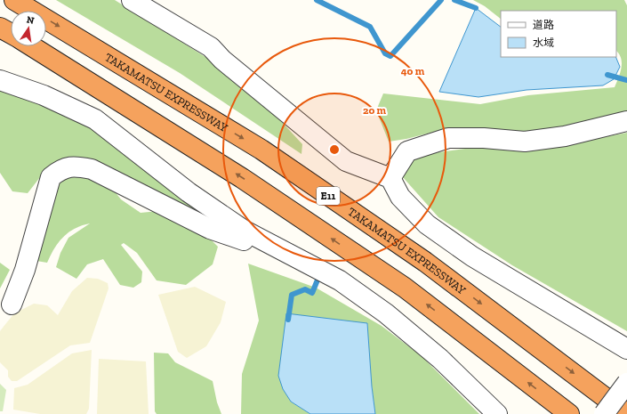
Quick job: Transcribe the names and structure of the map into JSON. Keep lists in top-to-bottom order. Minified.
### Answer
{"streets":{"highway":["TAKAMATSU EXPRESSWAY","E11"]},"legend":["道路","水域"],"north":"top","rings":["40 m","20 m"]}
